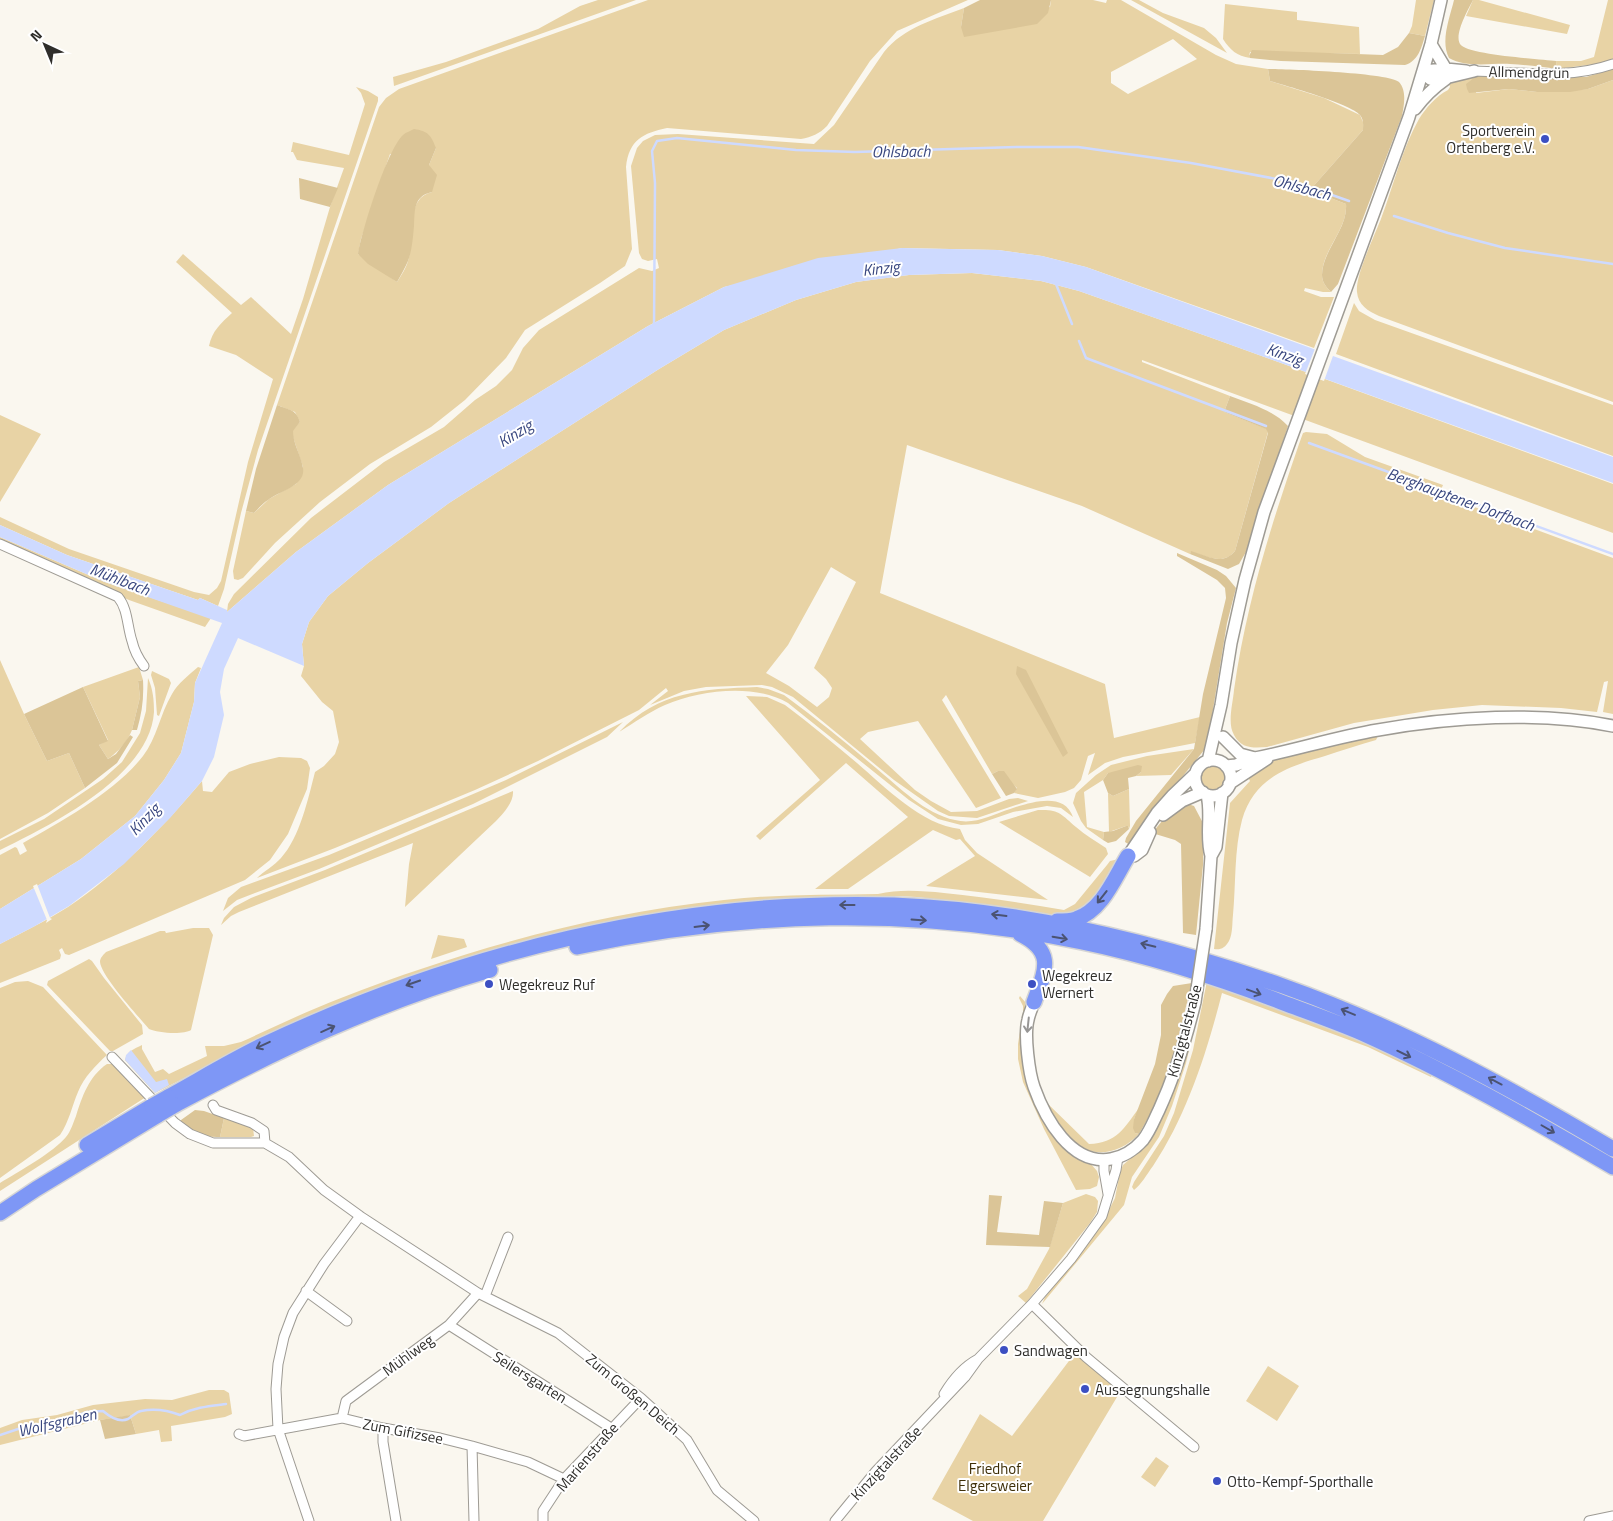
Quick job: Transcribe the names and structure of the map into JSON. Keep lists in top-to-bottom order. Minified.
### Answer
{"streets":{"street":["Allmendgrün","Kinzigtalstraße","Mühlweg","Seilersgarten","Zum Großen Deich","Zum Gifizsee","Marienstraße"]},"crossings":[["Mühlweg","Seilersgarten"],["Mühlweg","Zum Großen Deich"],["Mühlweg","Zum Gifizsee"],["Seilersgarten","Marienstraße"],["Zum Großen Deich","Marienstraße"],["Zum Gifizsee","Marienstraße"]],"water":["Ohlsbach","Kinzig","Berghauptener Dorfbach","Mühlbach","Wolfsgraben"],"parks":["Friedhof Elgersweier"],"places":["Sportverein Ortenberg e.V.","Wegekreuz Ruf","Wegekreuz Wernert","Sandwagen","Aussegnungshalle","Otto-Kempf-Sporthalle"],"north":"top left"}
